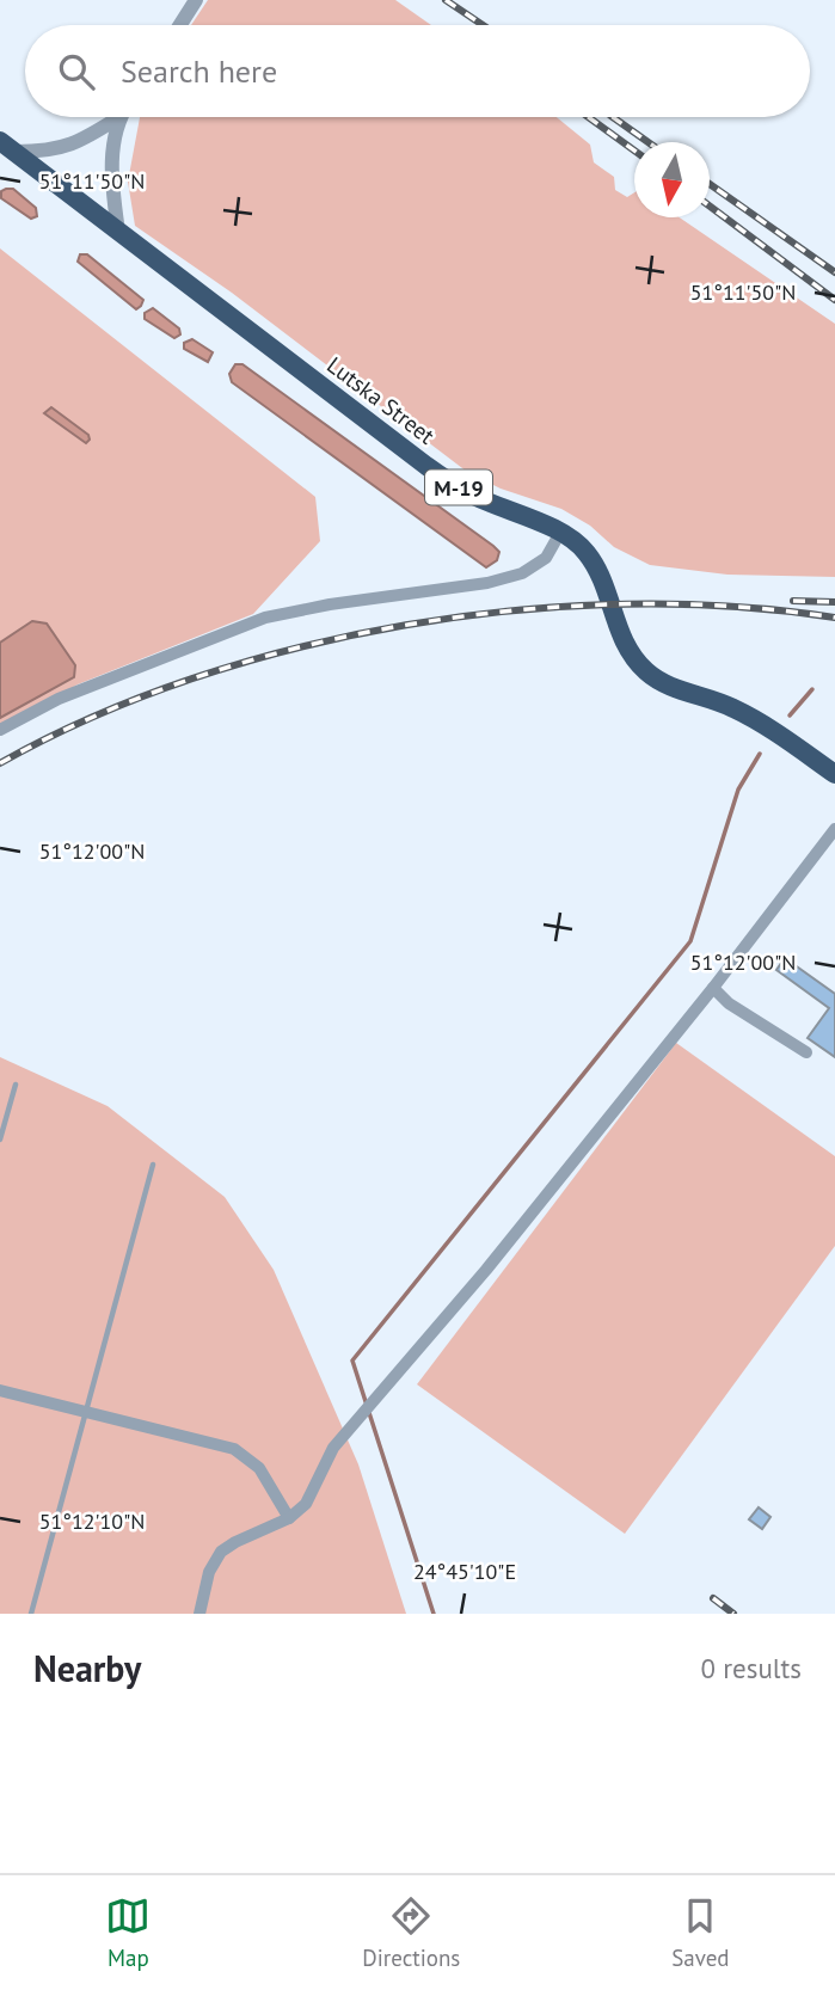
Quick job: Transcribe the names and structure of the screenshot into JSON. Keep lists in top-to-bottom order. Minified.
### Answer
{"streets":{"highway":["Lutska Street","М-19"]},"north":"bottom","page":{"search":"Search here","heading":["Nearby","0 results"],"nav":["Map","Directions","Saved"]},"coordinates":["51°11'50\"N","51°12'00\"N","51°12'10\"N","24°45'10\"E"]}
